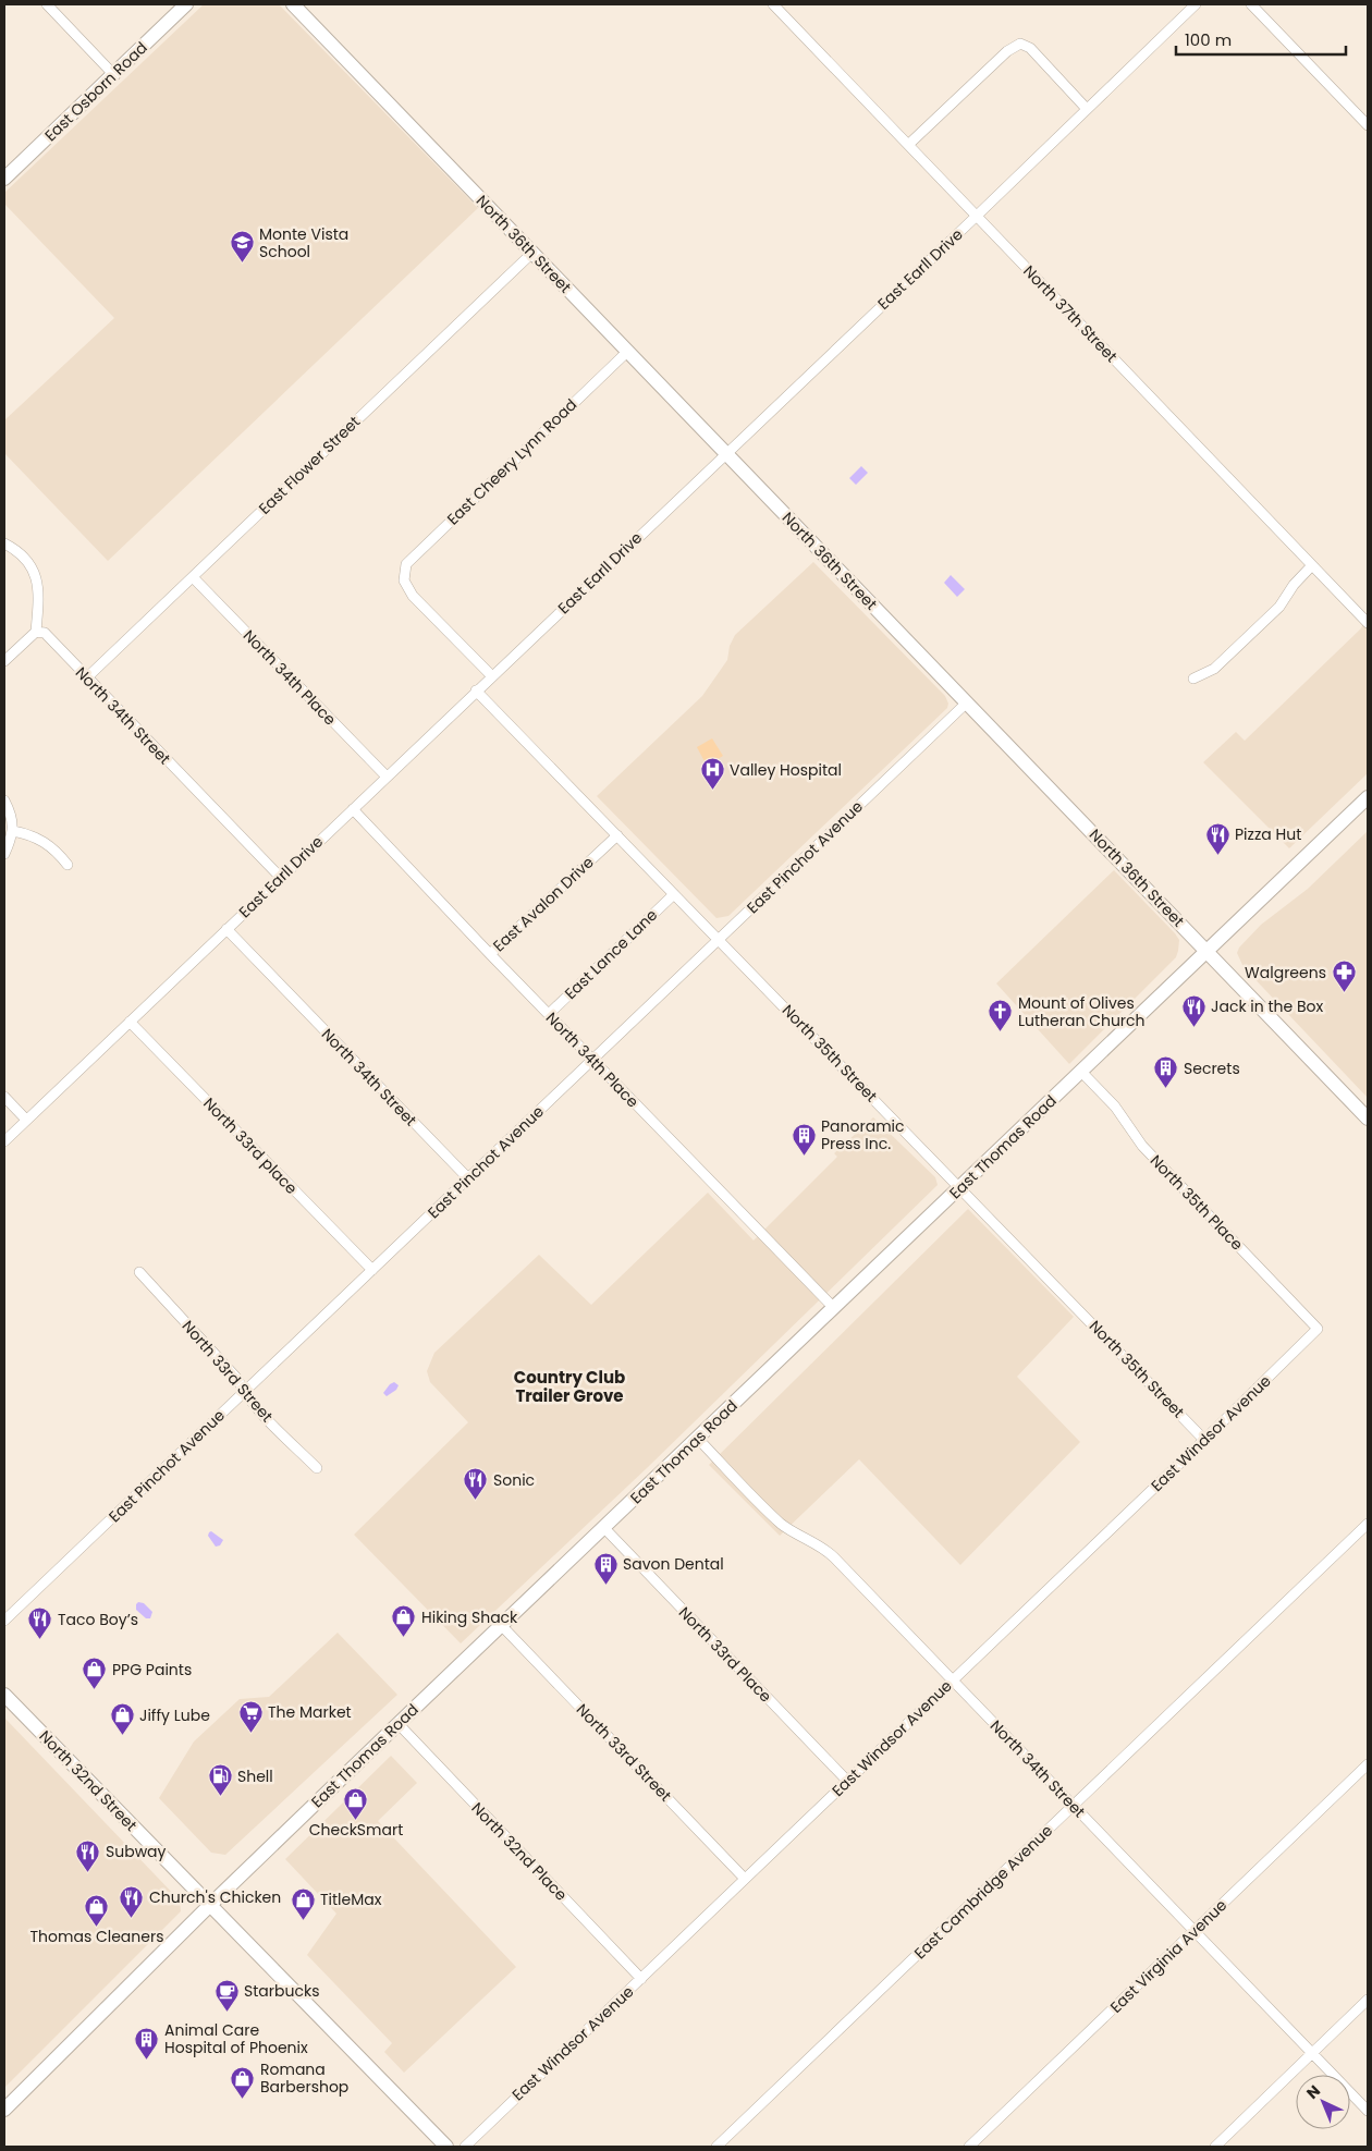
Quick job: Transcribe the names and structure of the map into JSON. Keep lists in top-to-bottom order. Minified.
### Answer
{"streets":{"main road":["East Osborn Road","North 36th Street","East Thomas Road","North 32nd Street"],"street":["East Earll Drive","North 37th Street","East Cheery Lynn Road","East Flower Street","North 34th Place","North 34th Street","East Pinchot Avenue","East Avalon Drive","East Lance Lane","North 35th Street","North 33rd place","North 35th Place","North 33rd Street","East Windsor Avenue","North 33rd Place","North 32nd Place","East Cambridge Avenue","East Virginia Avenue"]},"crossings":[["North 36th Street","East Earll Drive"],["North 36th Street","East Cheery Lynn Road"],["North 36th Street","East Flower Street"],["North 36th Street","East Pinchot Avenue"],["North 36th Street","East Thomas Road"],["East Earll Drive","North 37th Street"],["East Earll Drive","East Cheery Lynn Road"],["East Earll Drive","North 34th Place"],["East Earll Drive","North 34th Street"],["East Earll Drive","North 35th Street"],["East Earll Drive","North 33rd place"],["East Flower Street","North 34th Place"],["East Flower Street","North 34th Street"],["North 34th Place","East Pinchot Avenue"],["North 34th Place","East Avalon Drive"],["North 34th Place","East Lance Lane"],["North 34th Place","East Thomas Road"],["North 34th Street","East Pinchot Avenue"],["North 34th Street","East Thomas Road"],["North 34th Street","East Windsor Avenue"],["North 34th Street","East Cambridge Avenue"],["North 34th Street","East Virginia Avenue"],["East Pinchot Avenue","North 35th Street"],["East Pinchot Avenue","North 33rd place"],["East Pinchot Avenue","North 33rd Street"],["East Avalon Drive","North 35th Street"],["East Lance Lane","North 35th Street"],["North 35th Street","East Thomas Road"],["North 35th Street","East Windsor Avenue"],["East Thomas Road","North 35th Place"],["East Thomas Road","North 33rd Street"],["East Thomas Road","North 33rd Place"],["East Thomas Road","North 32nd Street"],["East Thomas Road","North 32nd Place"],["North 35th Place","East Windsor Avenue"],["North 33rd Street","East Windsor Avenue"],["East Windsor Avenue","North 33rd Place"],["East Windsor Avenue","North 32nd Place"]],"districts":["Country Club Trailer Grove"],"places":{"school or university":["Monte Vista School"],"hospital":["Valley Hospital"],"restaurant":["Pizza Hut","Jack in the Box","Sonic","Taco Boy’s","Subway","Church's Chicken"],"pharmacy":["Walgreens"],"church":["Mount of Olives Lutheran Church"],"building":["Secrets","Panoramic Press Inc.","Savon Dental","Animal Care Hospital of Phoenix"],"shop":["Hiking Shack","PPG Paints","Jiffy Lube","CheckSmart","TitleMax","Thomas Cleaners","Romana Barbershop"],"supermarket":["The Market"],"fuel station":["Shell"],"cafe":["Starbucks"]},"scale_bar":"100 m","north":"top left"}
